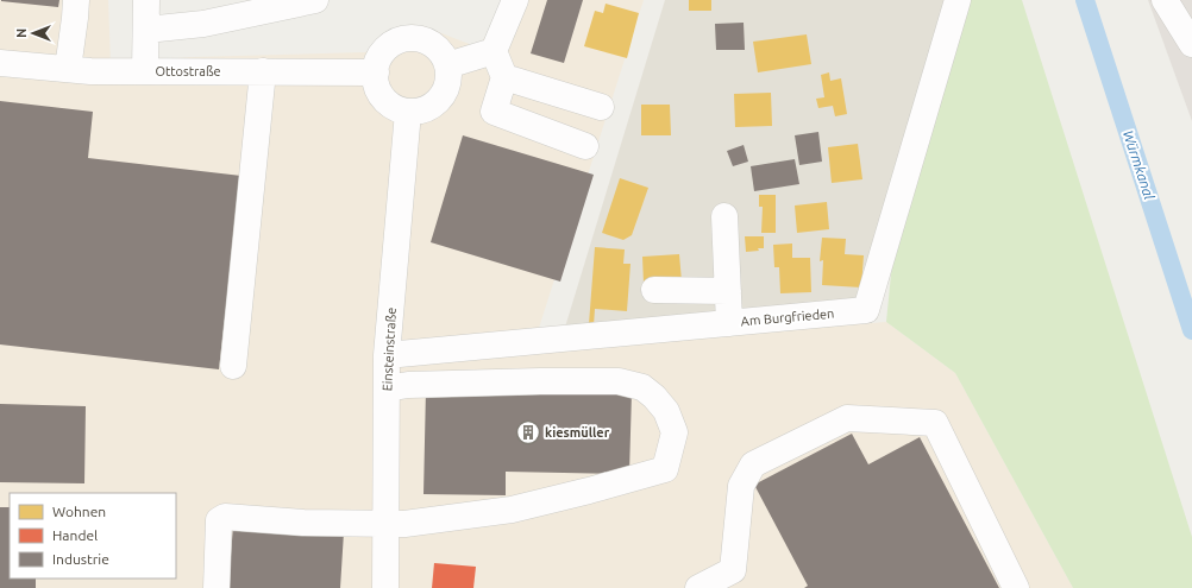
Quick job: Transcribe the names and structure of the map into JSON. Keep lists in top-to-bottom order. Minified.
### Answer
{"streets":{"street":["Ottostraße","Am Burgfrieden","Einsteinstraße"]},"crossings":[["Ottostraße","Einsteinstraße"],["Am Burgfrieden","Einsteinstraße"]],"water":["Würmkanal"],"places":{"building":["kiesmüller"]},"legend":["Wohnen","Handel","Industrie"],"north":"left"}
